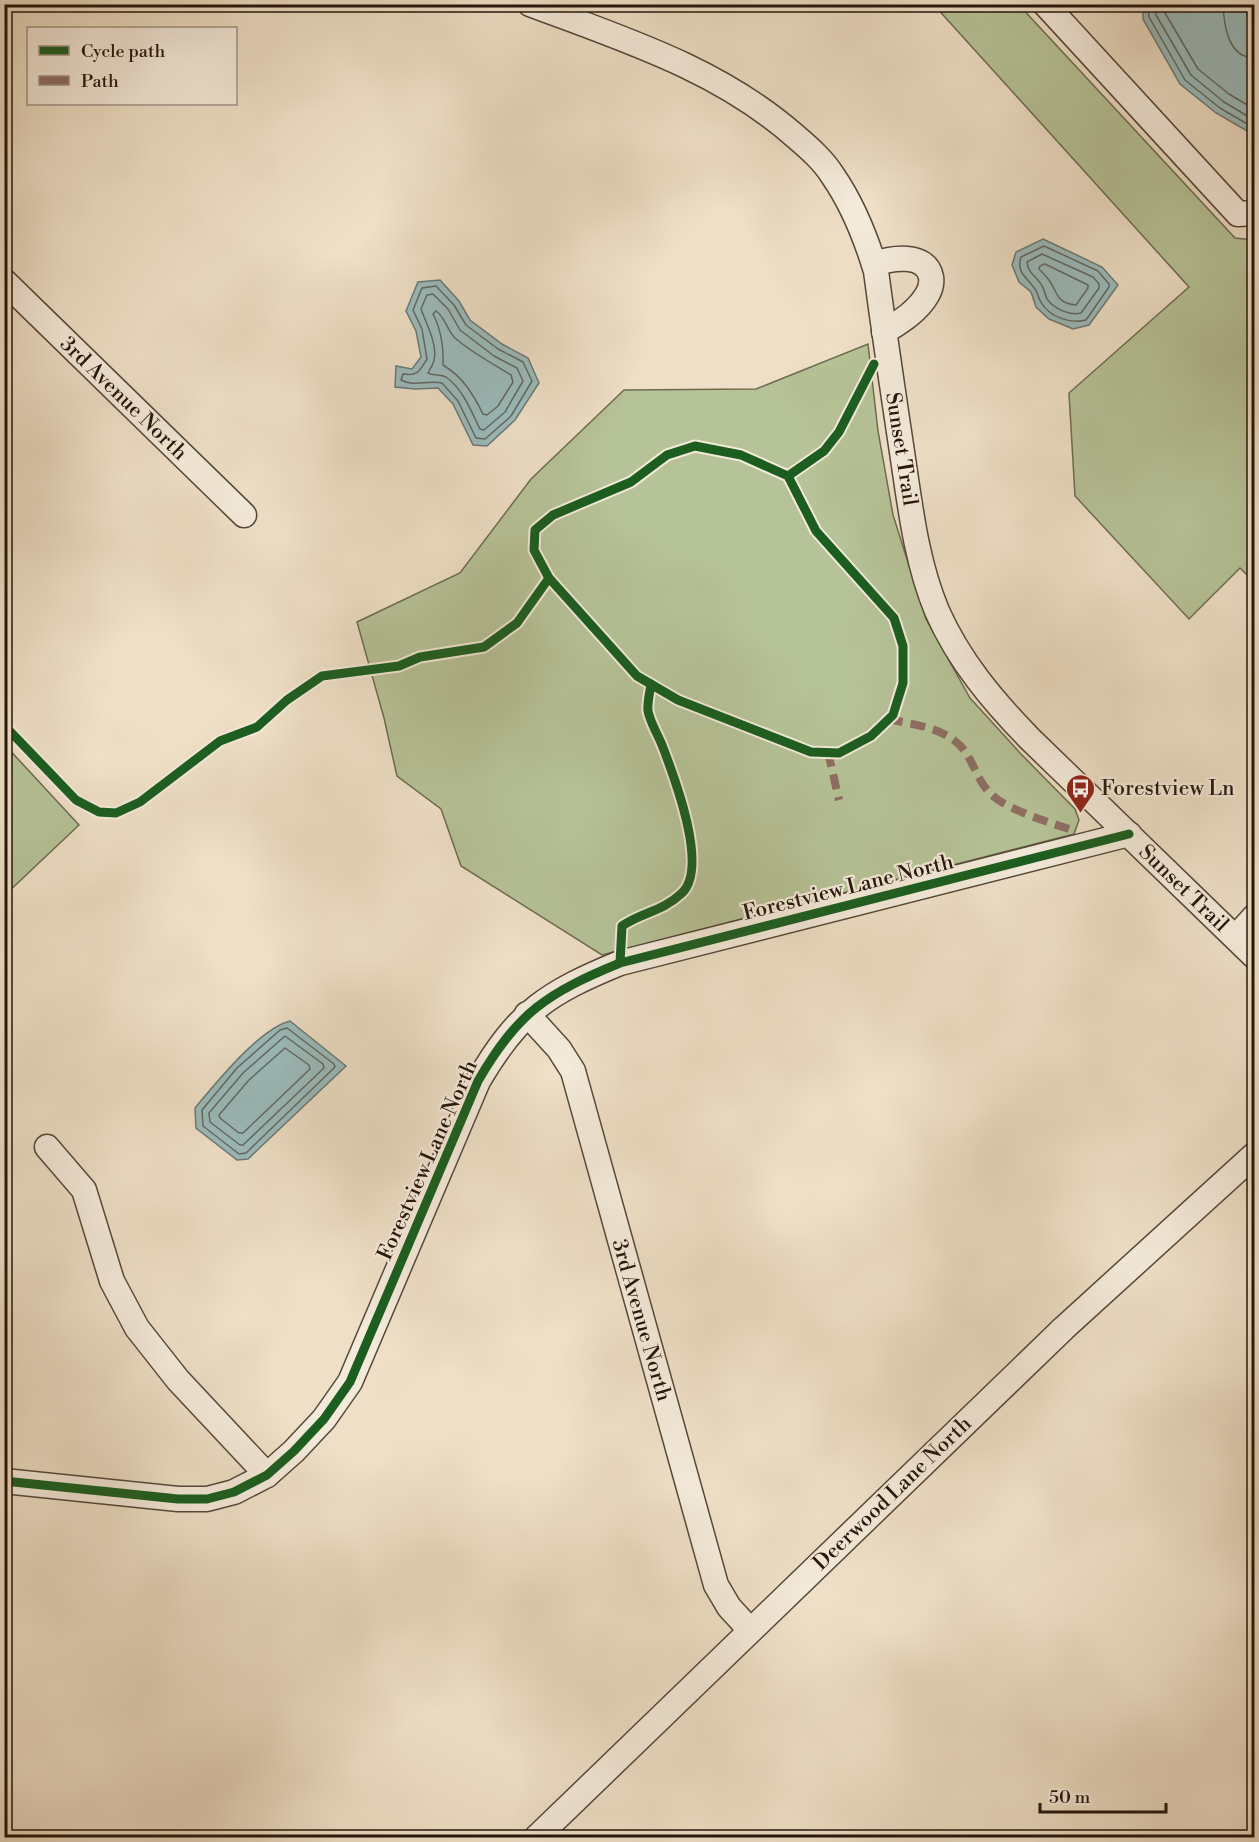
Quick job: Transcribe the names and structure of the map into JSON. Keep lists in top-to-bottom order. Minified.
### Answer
{"streets":{"street":["3rd Avenue North","Sunset Trail","Forestview Lane North","Deerwood Lane North"]},"crossings":[["3rd Avenue North","Forestview Lane North"],["3rd Avenue North","Deerwood Lane North"],["Sunset Trail","Forestview Lane North"]],"places":{"bus stop":["Forestview Ln"]},"legend":["Cycle path","Path"],"scale_bar":"50 m"}
